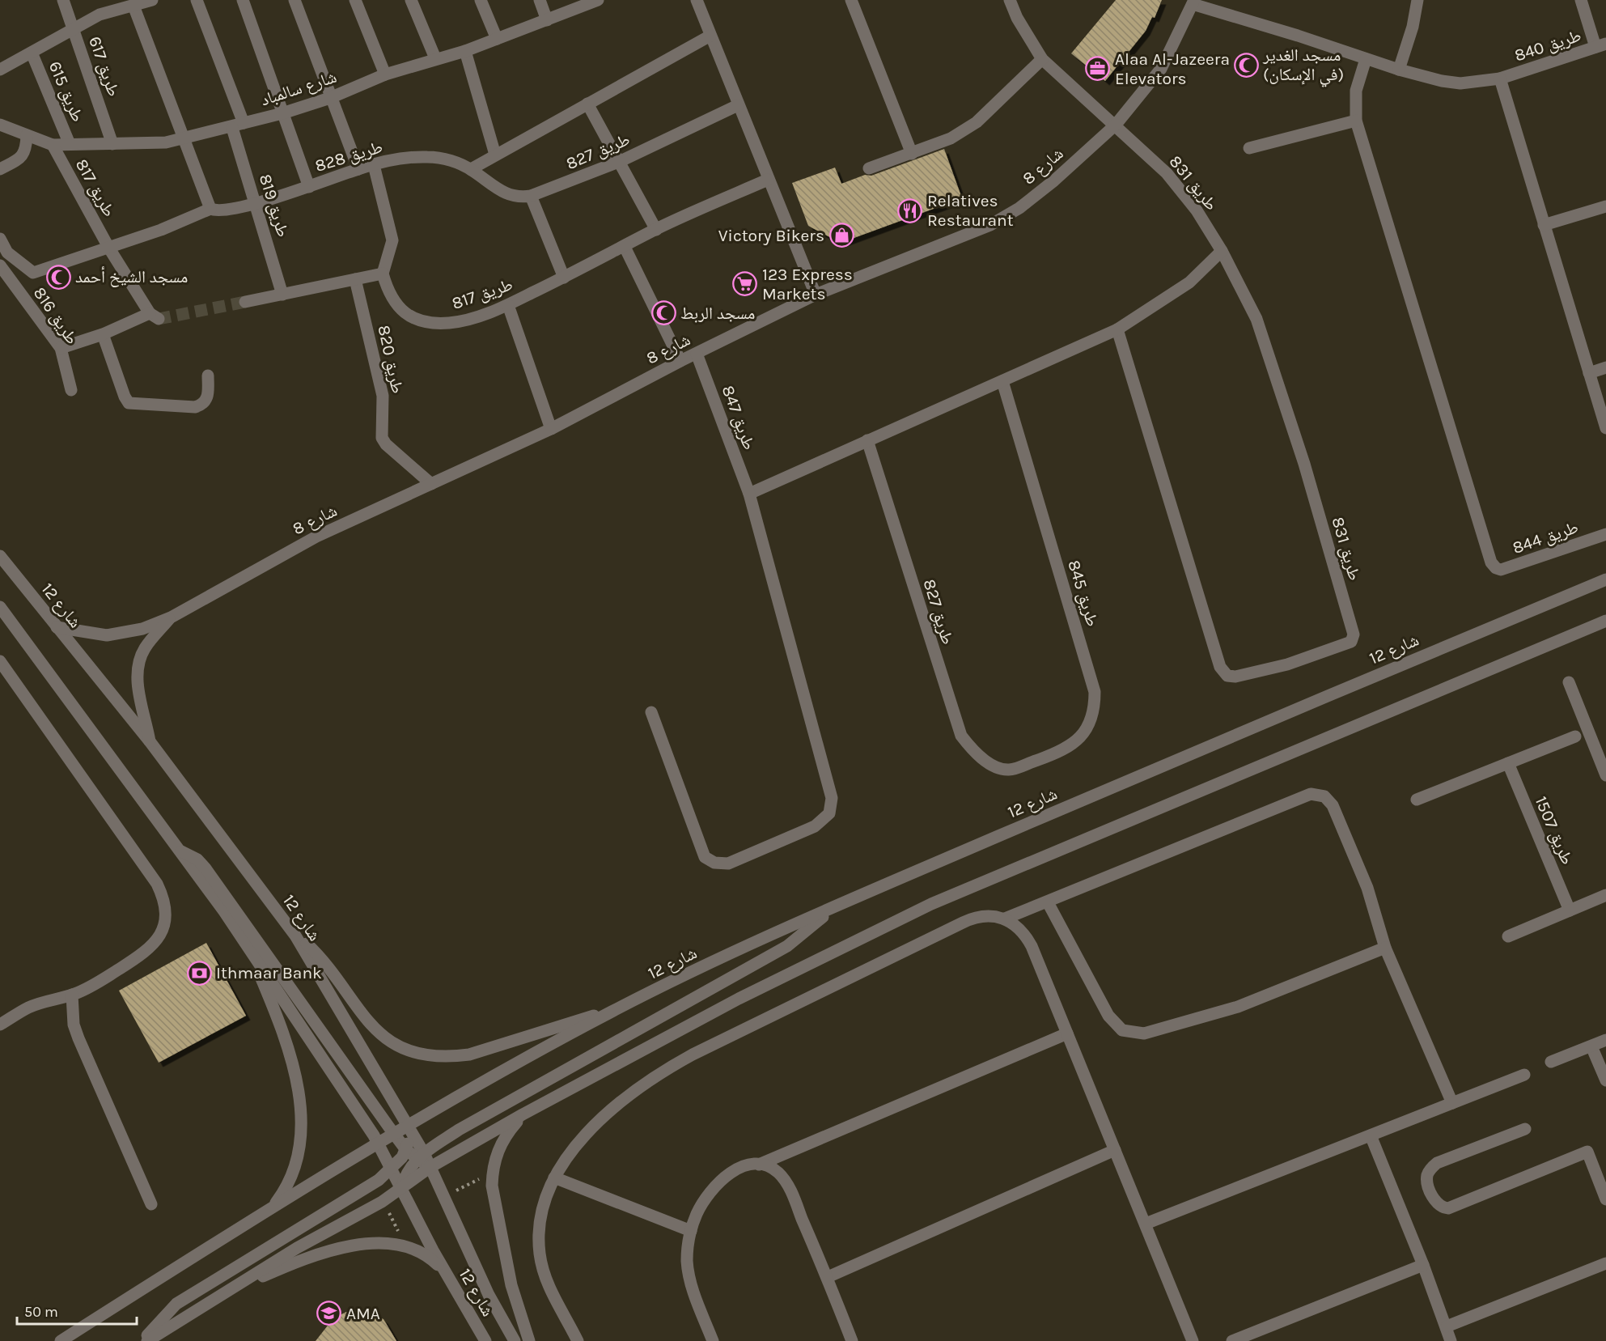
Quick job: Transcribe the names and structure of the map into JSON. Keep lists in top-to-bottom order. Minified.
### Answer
{"streets":{"street":["طريق 840","طريق 617","شارع سالمباد","طريق 615","طريق 827","طريق 828","شارع 8","طريق 831","طريق 817","طريق 819","طريق 816","طريق 820","طريق 847","طريق 844","طريق 845","شارع 12","طريق 1507"]},"crossings":[["طريق 840","شارع 8"],["طريق 617","شارع سالمباد"],["طريق 617","طريق 615"],["شارع سالمباد","طريق 615"],["شارع سالمباد","طريق 817"],["شارع سالمباد","طريق 819"],["طريق 827","طريق 828"],["طريق 827","طريق 845"],["طريق 828","طريق 819"],["شارع 8","طريق 831"],["شارع 8","طريق 820"],["شارع 8","طريق 847"],["شارع 8","شارع 12"],["طريق 817","طريق 816"]],"places":{"mosque":["مسجد الغدير (في الإسكان)","مسجد الشيخ أحمد","مسجد الربط"],"office":["Alaa Al-Jazeera Elevators"],"restaurant":["Relatives Restaurant"],"shop":["Victory Bikers"],"supermarket":["123 Express Markets"],"bank":["Ithmaar Bank"],"school or university":["AMA"]},"scale_bar":"50 m"}
